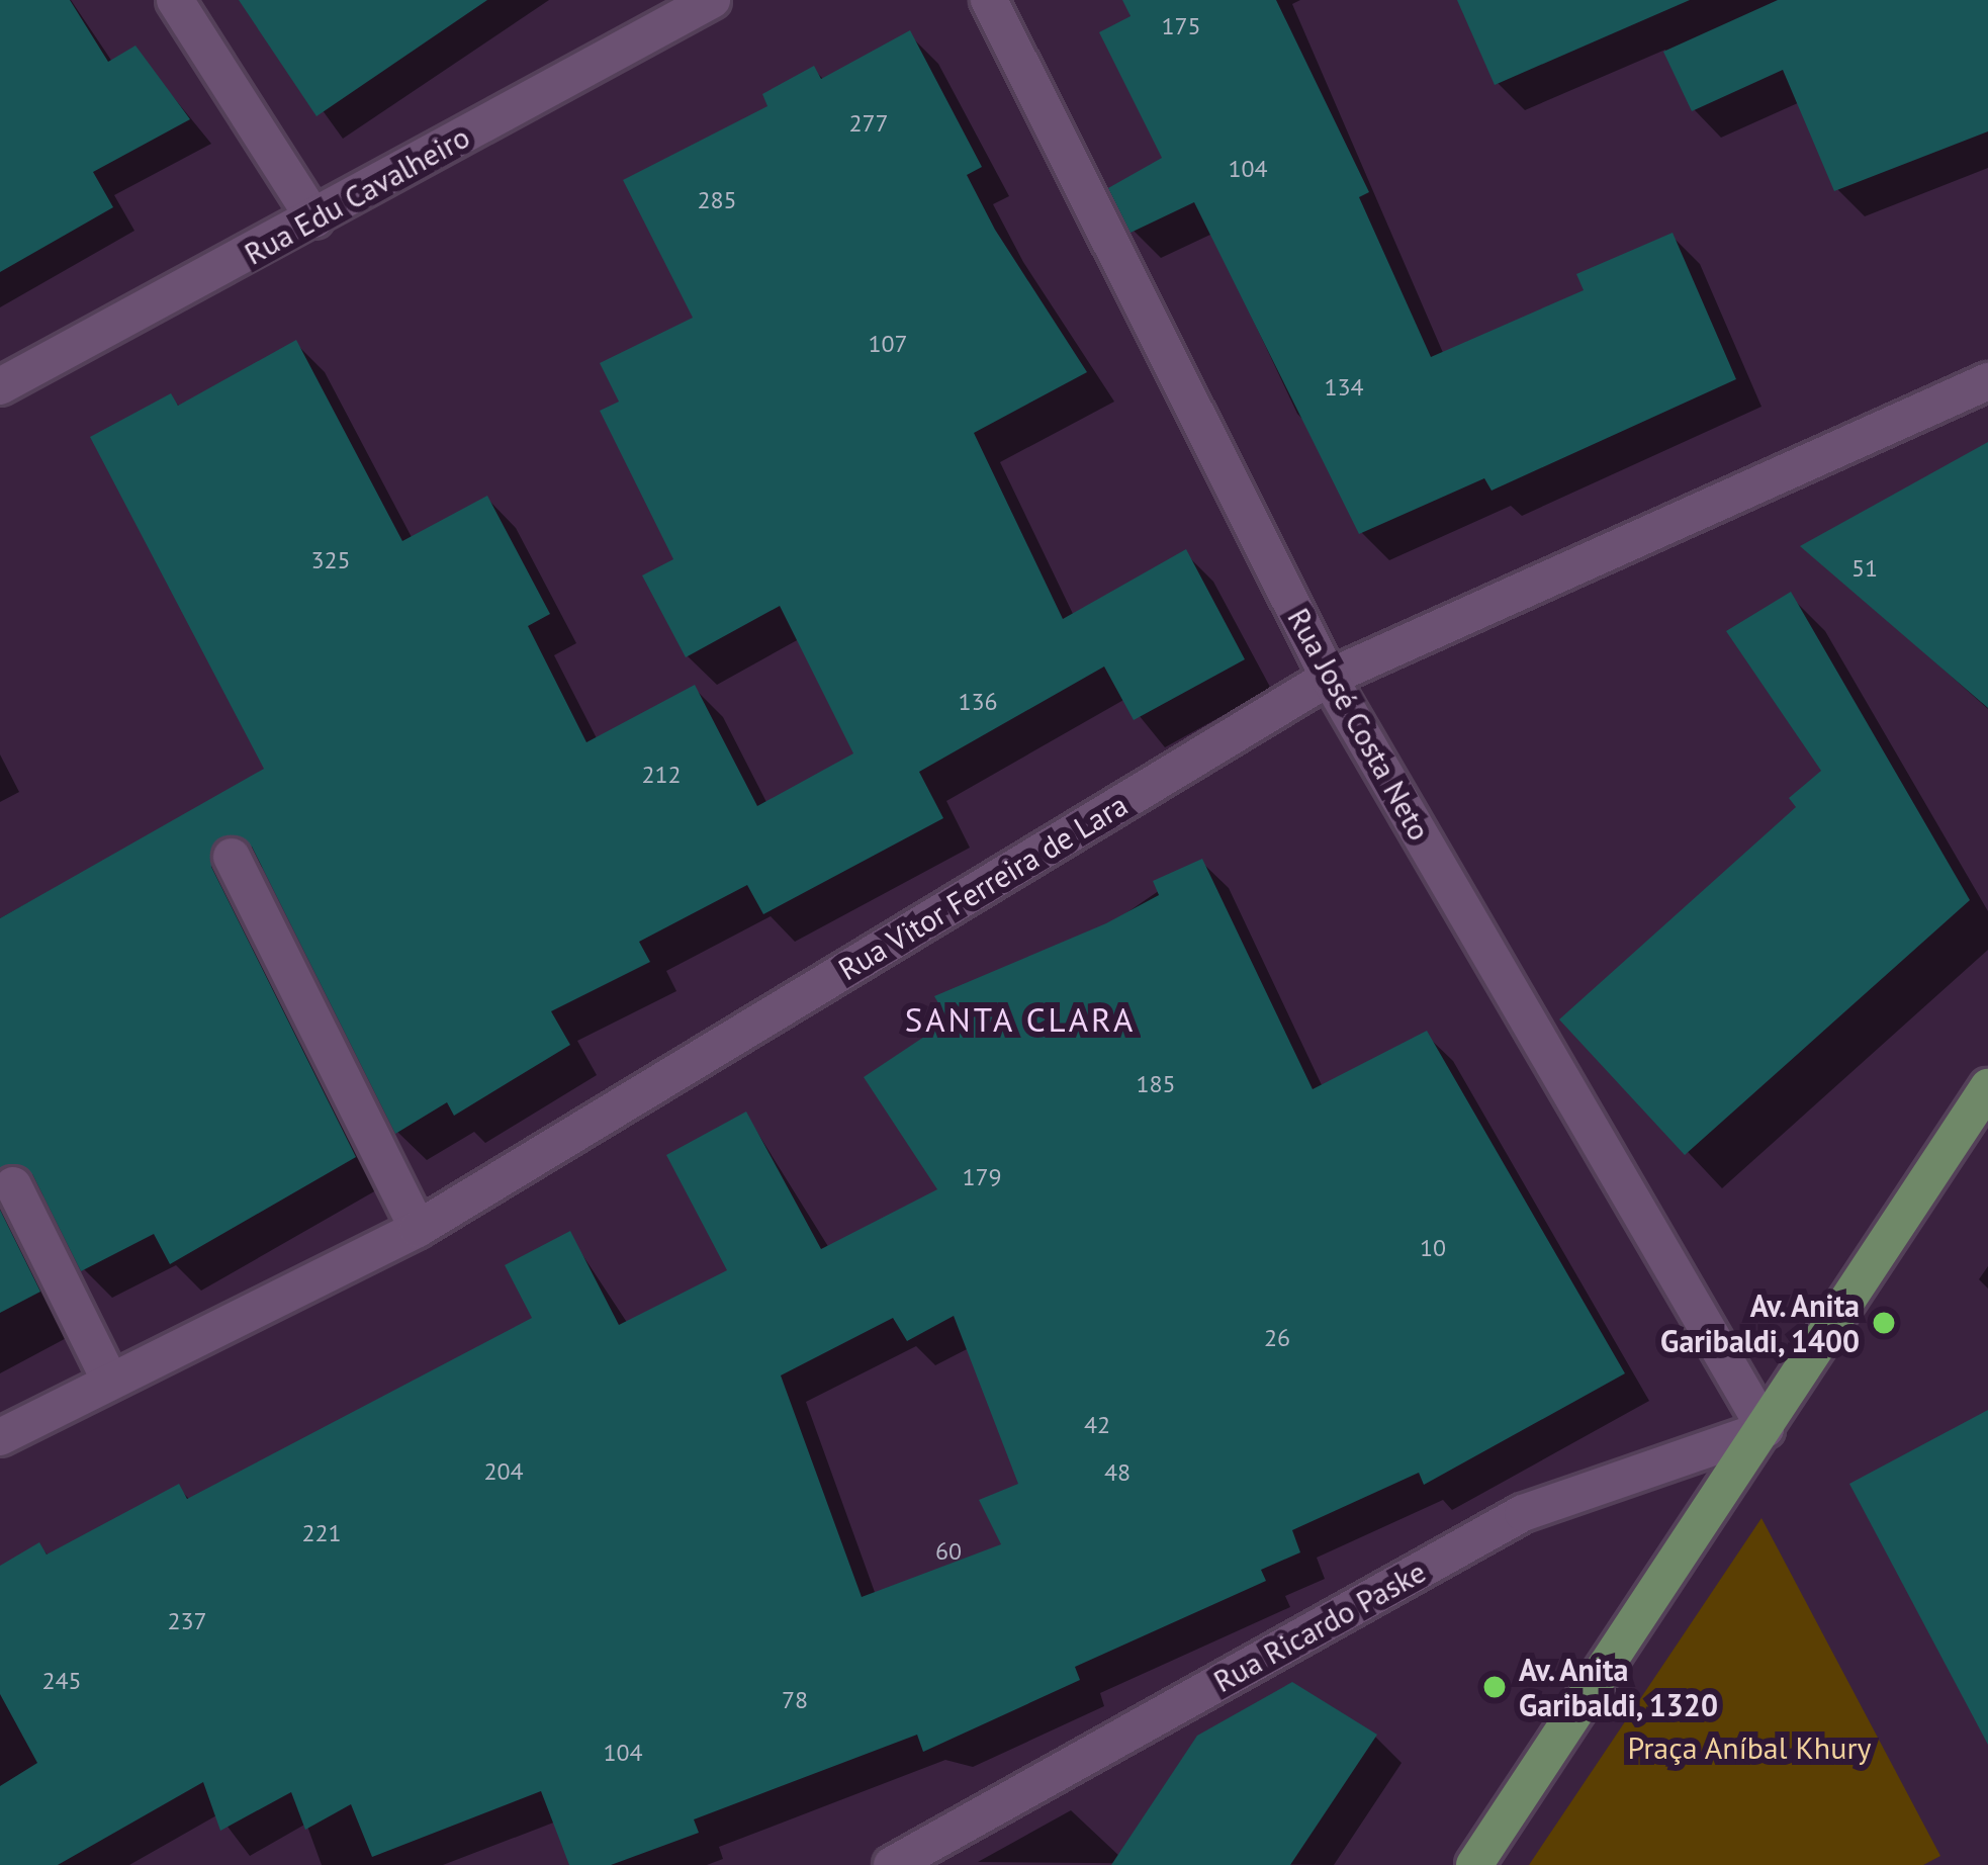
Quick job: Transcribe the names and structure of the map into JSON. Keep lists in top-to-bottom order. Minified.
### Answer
{"streets":{"street":["Rua Edu Cavalheiro","Rua José Costa Neto","Rua Vitor Ferreira de Lara","Rua Ricardo Paske"]},"crossings":[["Rua José Costa Neto","Rua Vitor Ferreira de Lara"],["Rua José Costa Neto","Rua Ricardo Paske"]],"districts":["SANTA CLARA"],"parks":["Praça Aníbal Khury"],"places":["Av. Anita Garibaldi, 1400","Av. Anita Garibaldi, 1320"],"house_numbers":["175","277","104","285","107","134","325","51","136","212","185","179","10","26","42","204","48","221","60","237","245","78","104"]}
